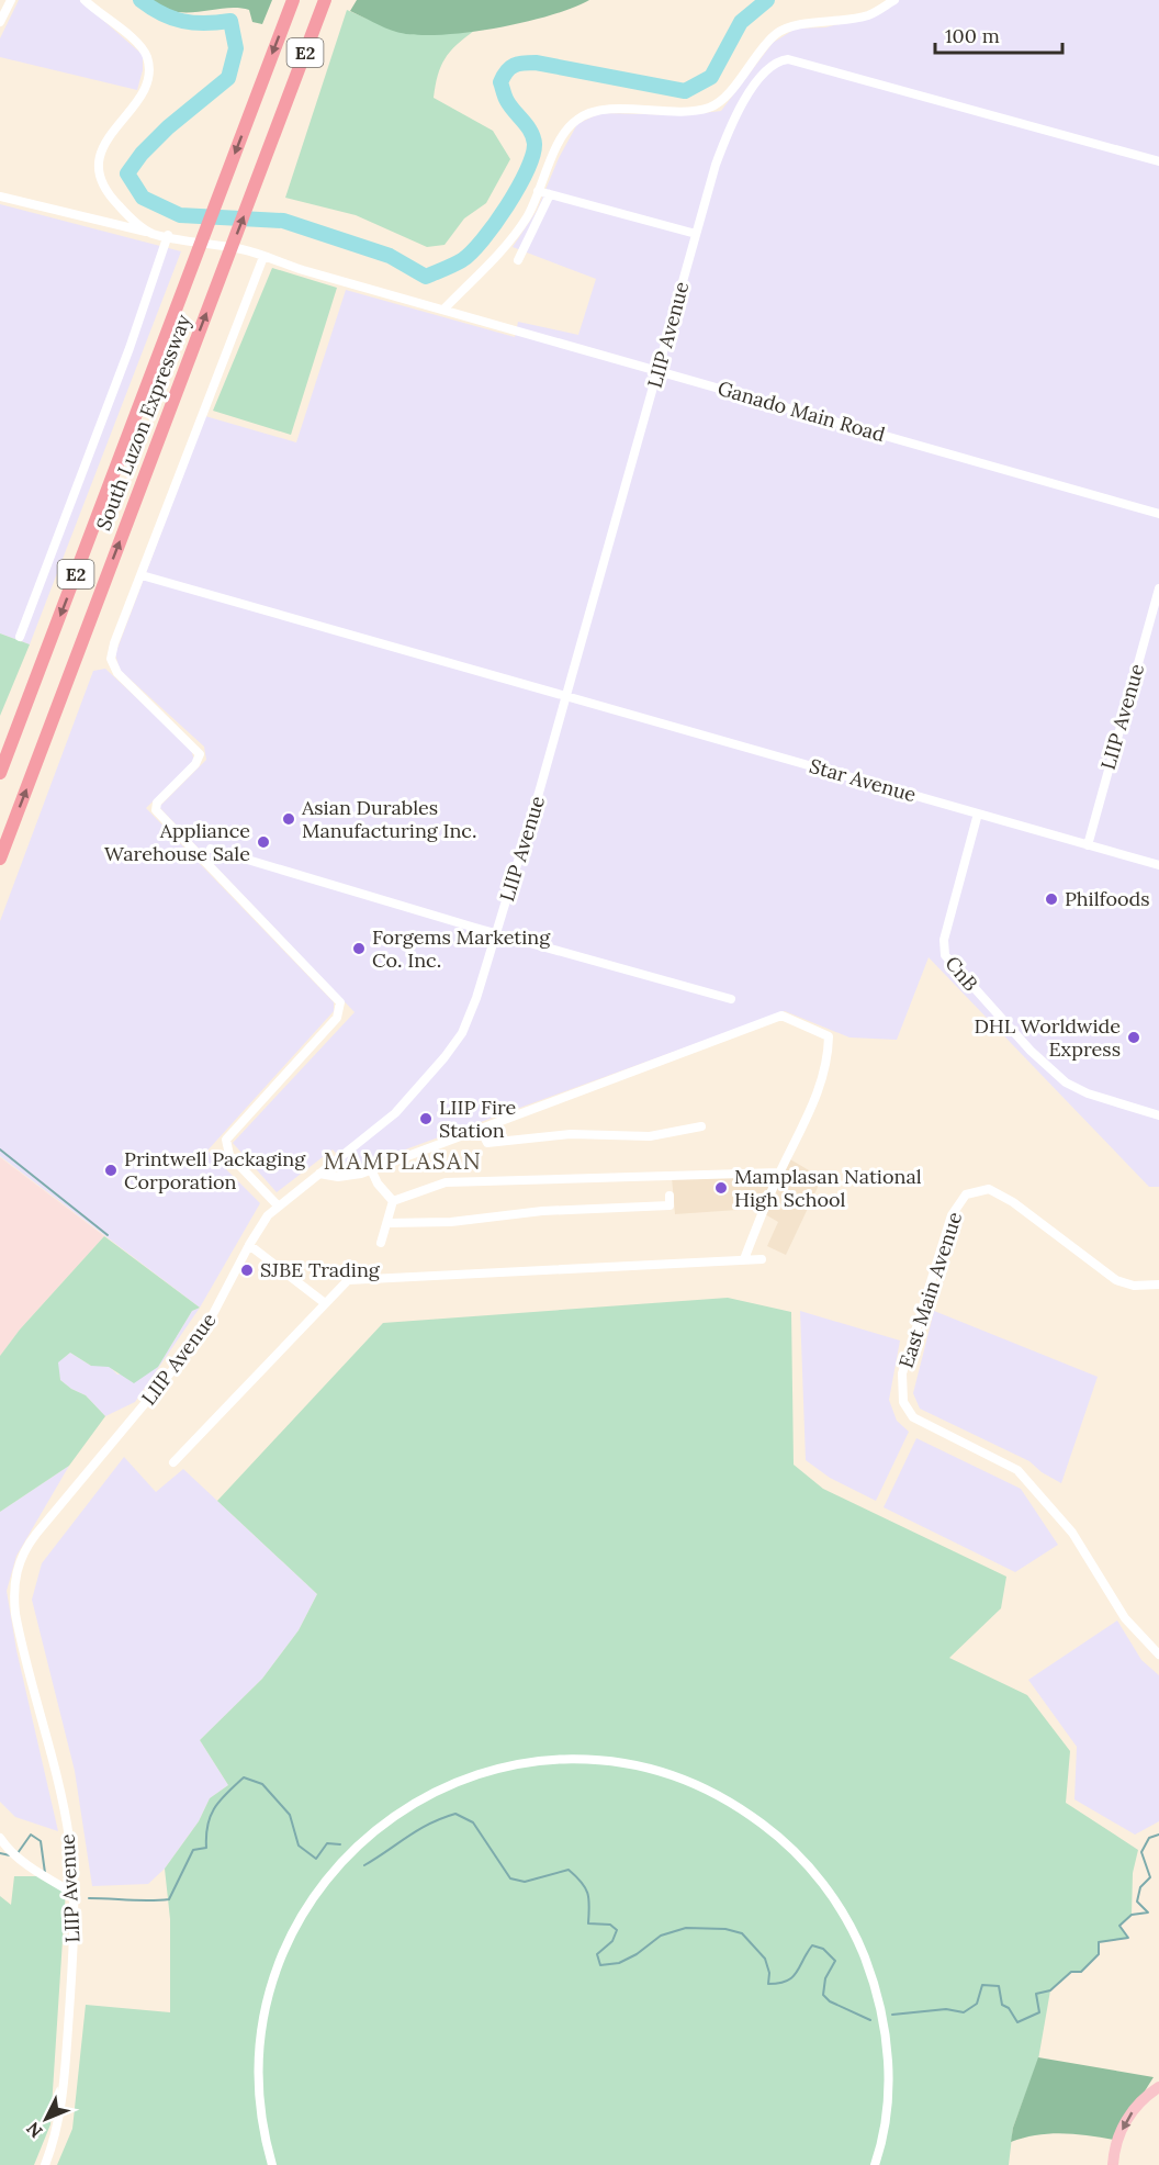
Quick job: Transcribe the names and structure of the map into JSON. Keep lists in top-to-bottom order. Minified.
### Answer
{"streets":{"highway":["E2","South Luzon Expressway"],"street":["LIIP Avenue","Ganado Main Road","Star Avenue","CnB","East Main Avenue"]},"crossings":[["LIIP Avenue","Ganado Main Road"],["LIIP Avenue","Star Avenue"],["Star Avenue","CnB"]],"districts":["MAMPLASAN"],"places":["Asian Durables Manufacturing Inc.","Appliance Warehouse Sale","Philfoods","Forgems Marketing Co. Inc.","DHL Worldwide Express","LIIP Fire Station","Printwell Packaging Corporation","Mamplasan National High School","SJBE Trading"],"scale_bar":"100 m","north":"bottom left"}
